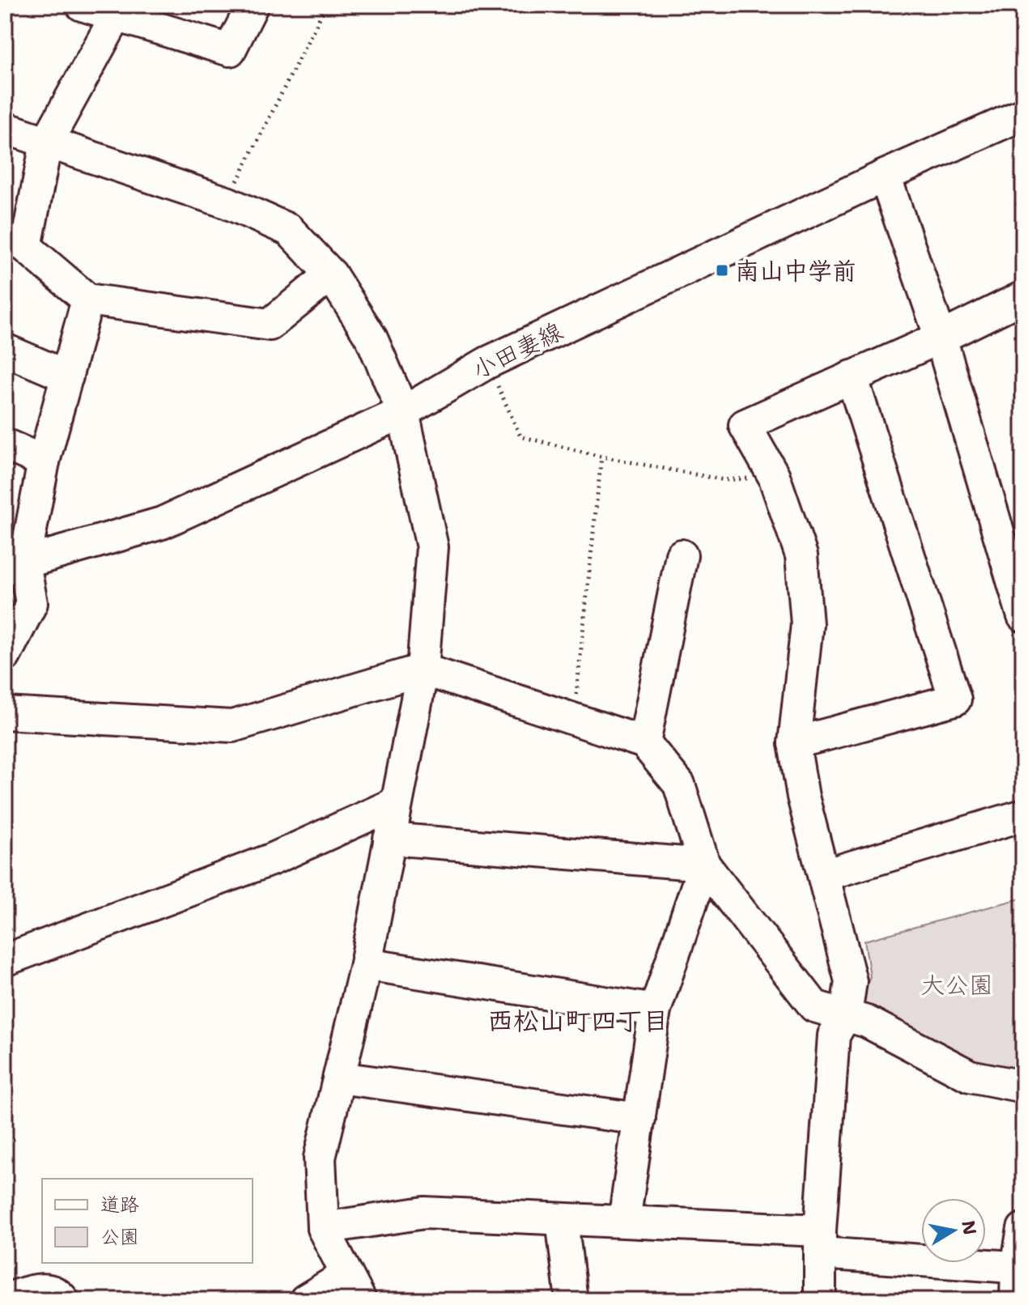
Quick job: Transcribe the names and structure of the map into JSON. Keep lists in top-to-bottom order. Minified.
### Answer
{"streets":{"street":["小田妻線"]},"districts":["西松山町四丁目"],"parks":["大公園"],"places":{"transit":["南山中学前"]},"legend":["道路","公園"],"north":"right"}
